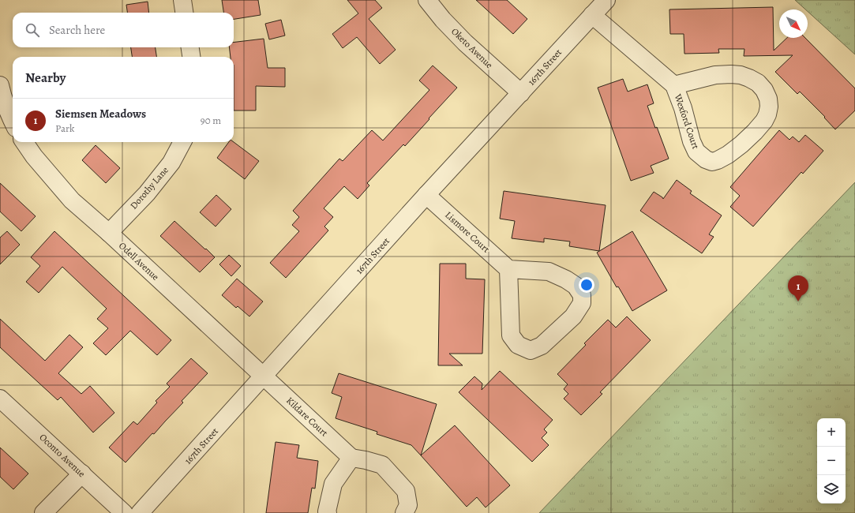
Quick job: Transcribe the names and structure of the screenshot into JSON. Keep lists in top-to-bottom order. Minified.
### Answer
{"streets":{"street":["Oketo Avenue","167th Street","Wexford Court","Dorothy Lane","Lismore Court","Odell Avenue","Kildare Court","Oconto Avenue"]},"crossings":[["Oketo Avenue","167th Street"],["167th Street","Wexford Court"],["167th Street","Lismore Court"],["167th Street","Odell Avenue"],["167th Street","Kildare Court"],["Dorothy Lane","Odell Avenue"],["Odell Avenue","Kildare Court"]],"north":"bottom right","page":{"search":"Search here","heading":"Nearby","list":[{"mark":"1","name":"Siemsen Meadows","note":"Park","value":"90 m"}],"pins":"1","map_buttons":["+","−"]}}
